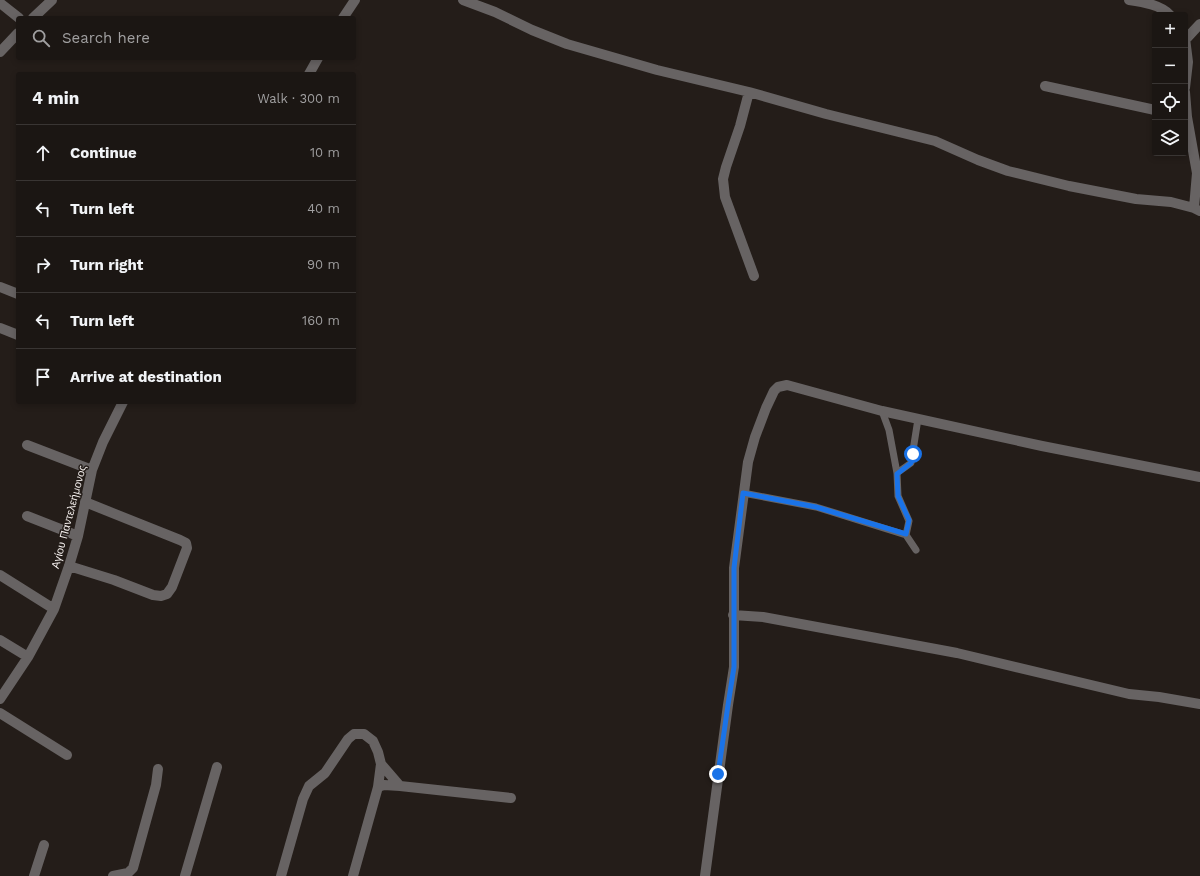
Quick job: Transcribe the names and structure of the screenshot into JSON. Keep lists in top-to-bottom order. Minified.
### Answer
{"streets":{"street":["Αγίου Παντελεήμονος"]},"page":{"map_buttons":["+","−"],"search":"Search here","heading":["4 min","Walk · 300 m"],"list":[["Continue","10 m"],["Turn left","40 m"],["Turn right","90 m"],["Turn left","160 m"],"Arrive at destination"]}}
